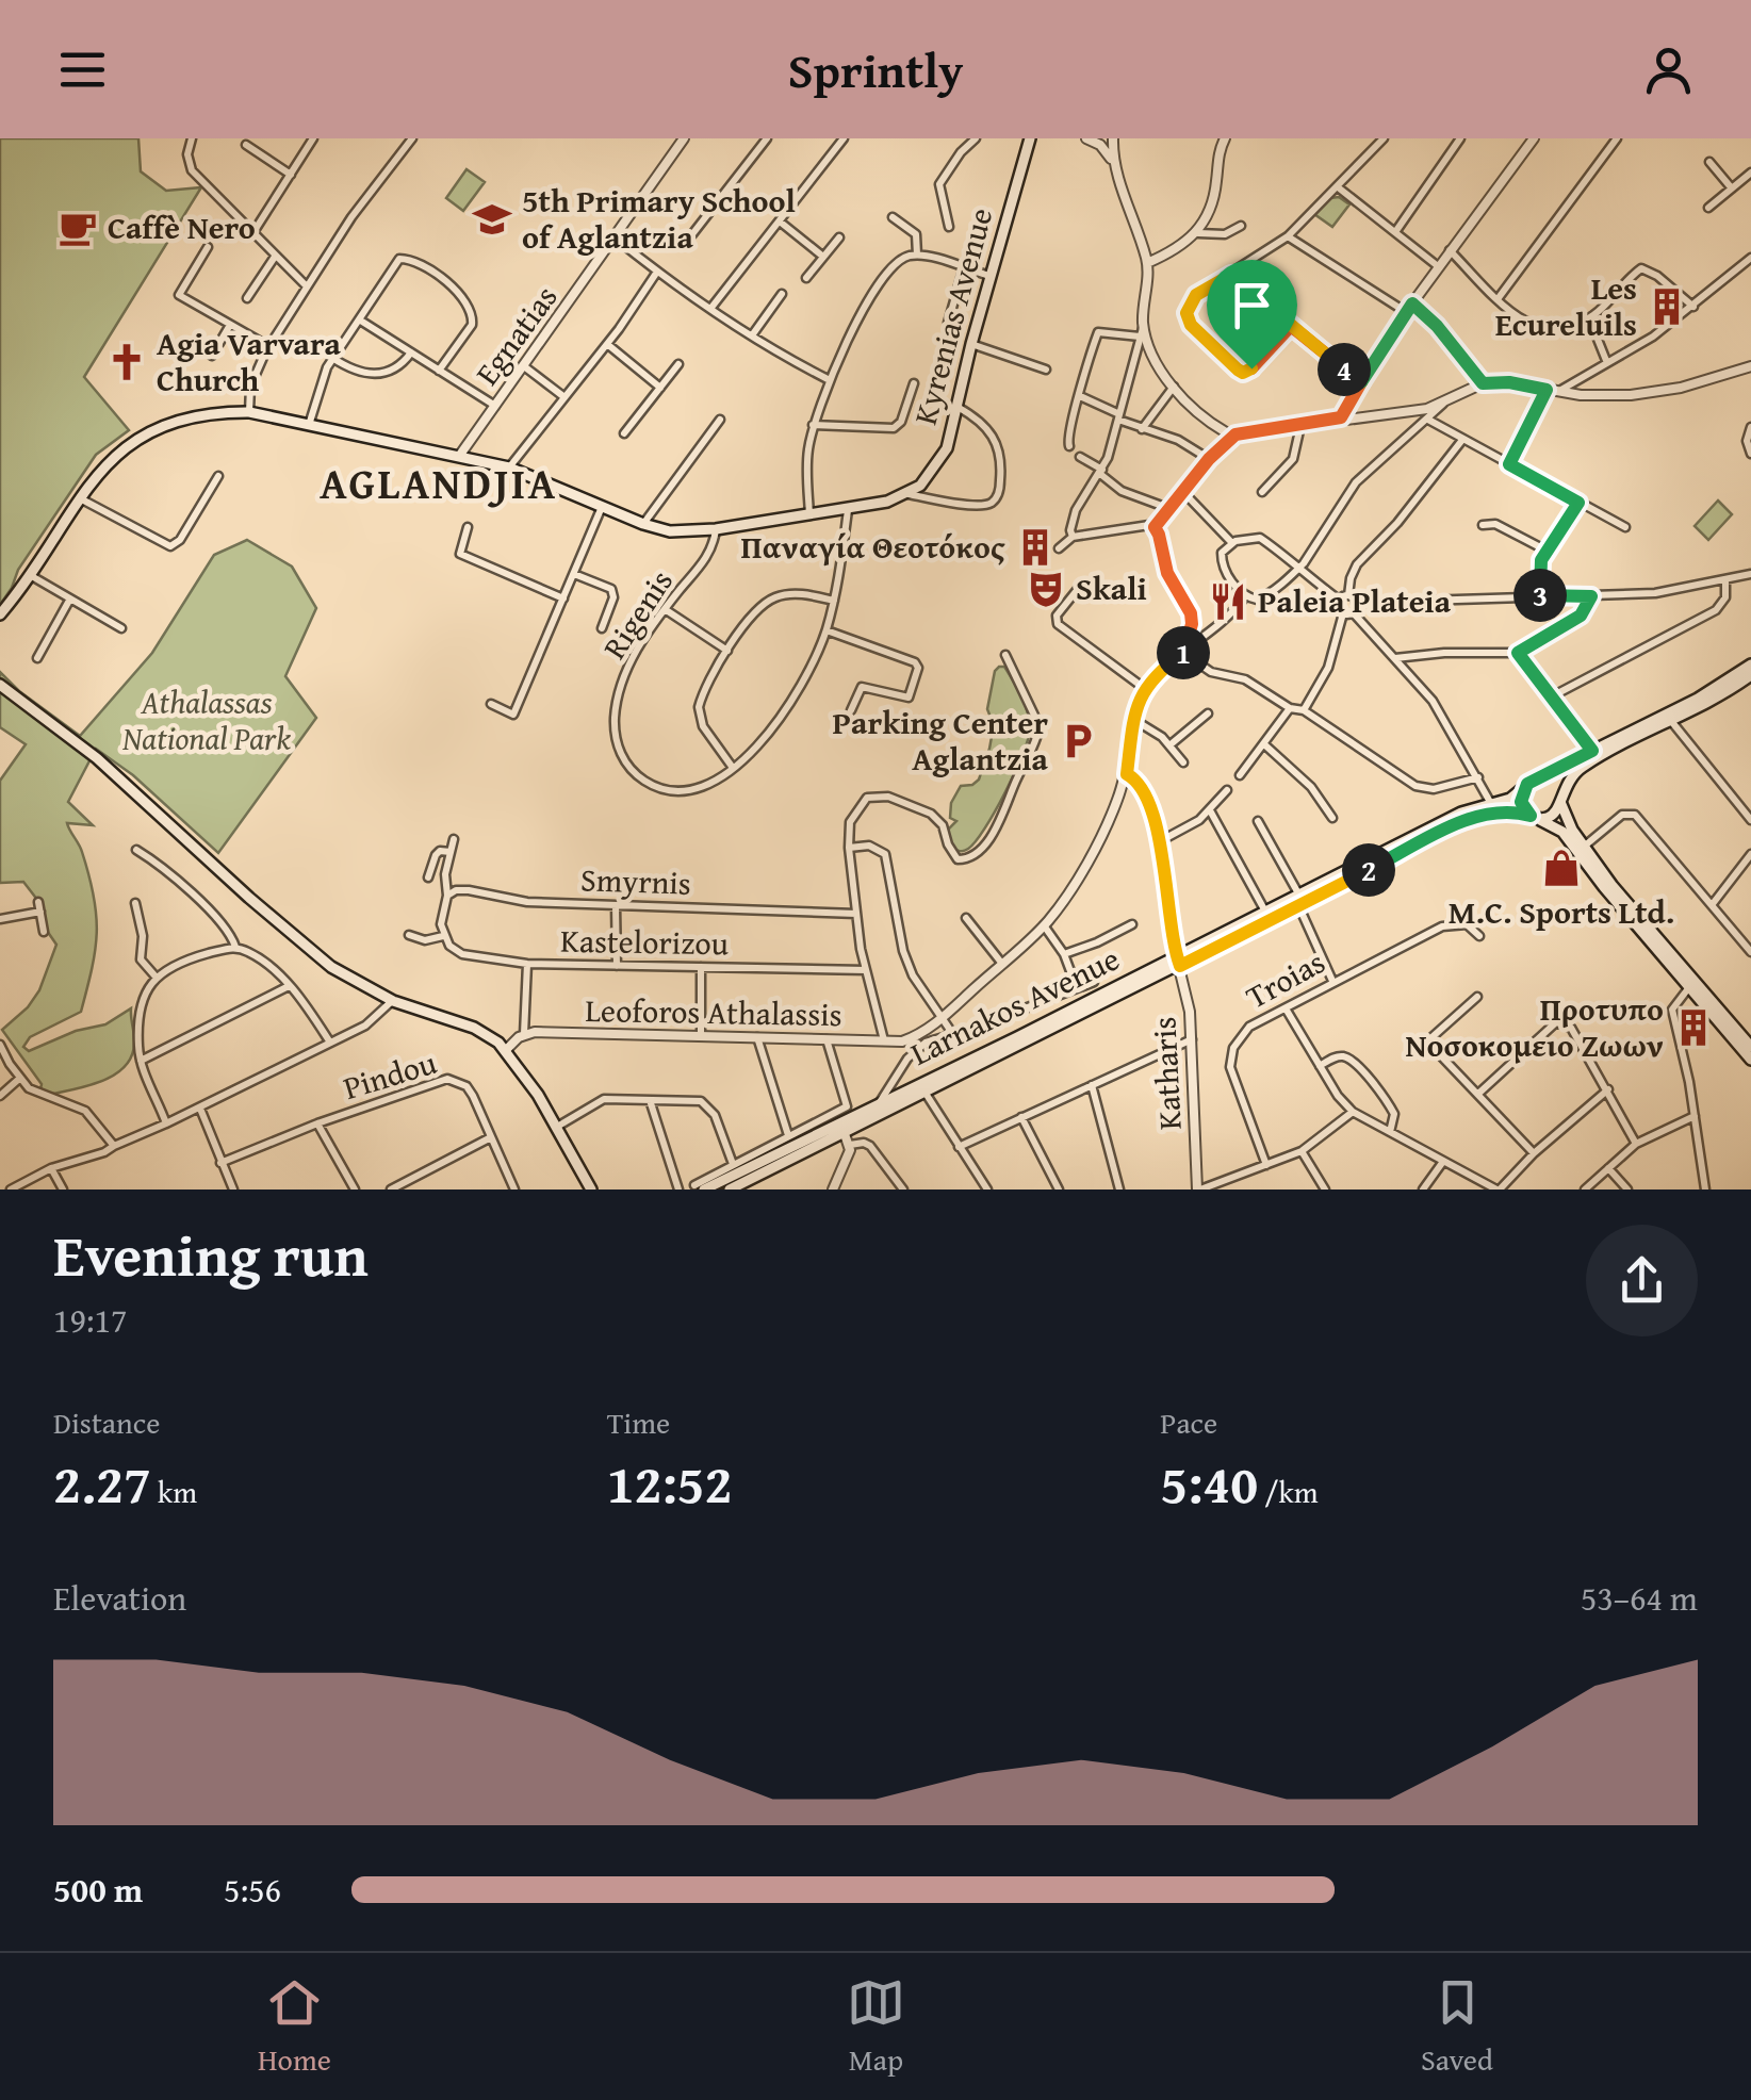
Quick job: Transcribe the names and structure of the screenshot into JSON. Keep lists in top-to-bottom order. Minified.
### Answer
{"streets":{"main road":["Kyrenias Avenue","Larnakos Avenue"],"street":["Egnatias","Rigenis","Smyrnis","Kastelorizou","Troias","Leoforos Athalassis","Katharis","Pindou"]},"crossings":[["Larnakos Avenue","Katharis"]],"districts":["AGLANDJIA"],"parks":["Athalassas National Park"],"places":{"school or university":["5th Primary School of Aglantzia"],"cafe":["Caffè Nero"],"building":["Les Ecureluils","Παναγία Θεοτόκος","Προτυπο Νοσοκομειο Ζωων"],"church":["Agia Varvara Church"],"theatre":["Skali"],"restaurant":["Paleia Plateia"],"parking":["Parking Center Aglantzia"],"shop":["M.C. Sports Ltd."]},"page":{"header":"Sprintly","pins":["4","3","1","2"],"heading":["Evening run","19:17"],"stats":[["Distance","2.27 km"],["Time","12:52"],["Pace","5:40 /km"]],"chart":["Elevation","53–64 m"],"list":[{"name":"500 m","note":"5:56"}],"tabs":["Home","Map","Saved"]}}
